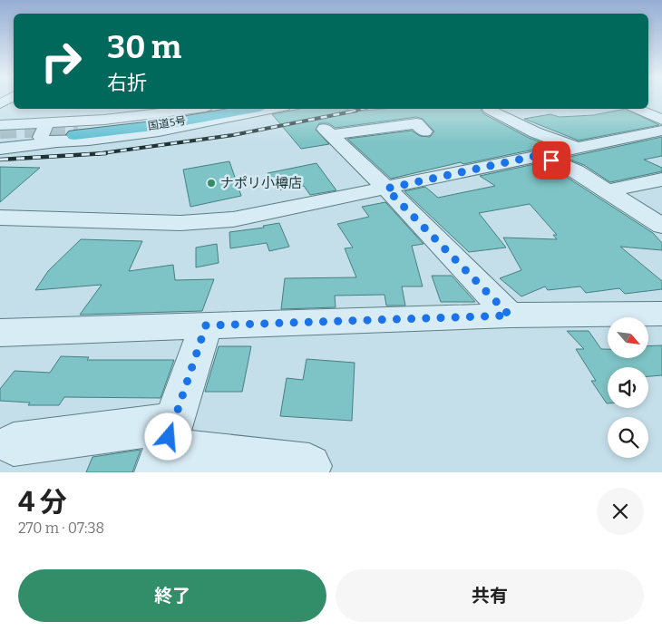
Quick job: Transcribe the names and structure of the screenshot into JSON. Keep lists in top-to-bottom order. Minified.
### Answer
{"streets":{"highway":["国道5号"]},"places":["ナポリ小樽店"],"north":"bottom right","page":{"turn":["30 m","右折"],"heading":["4 分","270 m · 07:38"],"buttons":["終了","共有"]}}
